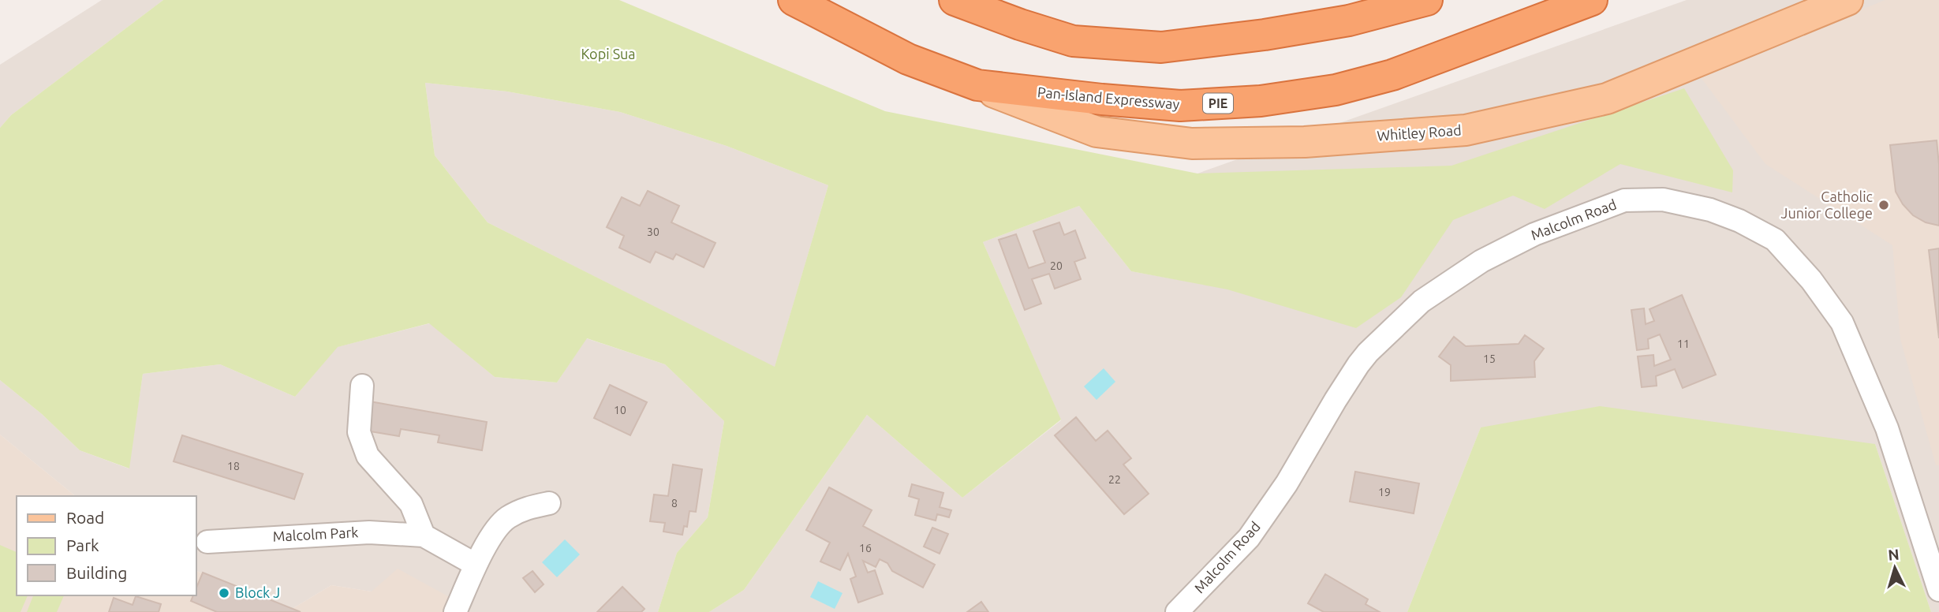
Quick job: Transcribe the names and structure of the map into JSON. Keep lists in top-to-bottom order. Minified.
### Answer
{"streets":{"highway":["Pan-Island Expressway","PIE"],"main road":["Whitley Road"],"street":["Malcolm Road","Malcolm Park"]},"crossings":[["Pan-Island Expressway","Whitley Road"]],"parks":["Kopi Sua"],"places":["Catholic Junior College","Block J"],"house_numbers":["30","20","11","15","10","18","22","19","8","16"],"legend":["Road","Park","Building"],"north":"top"}
